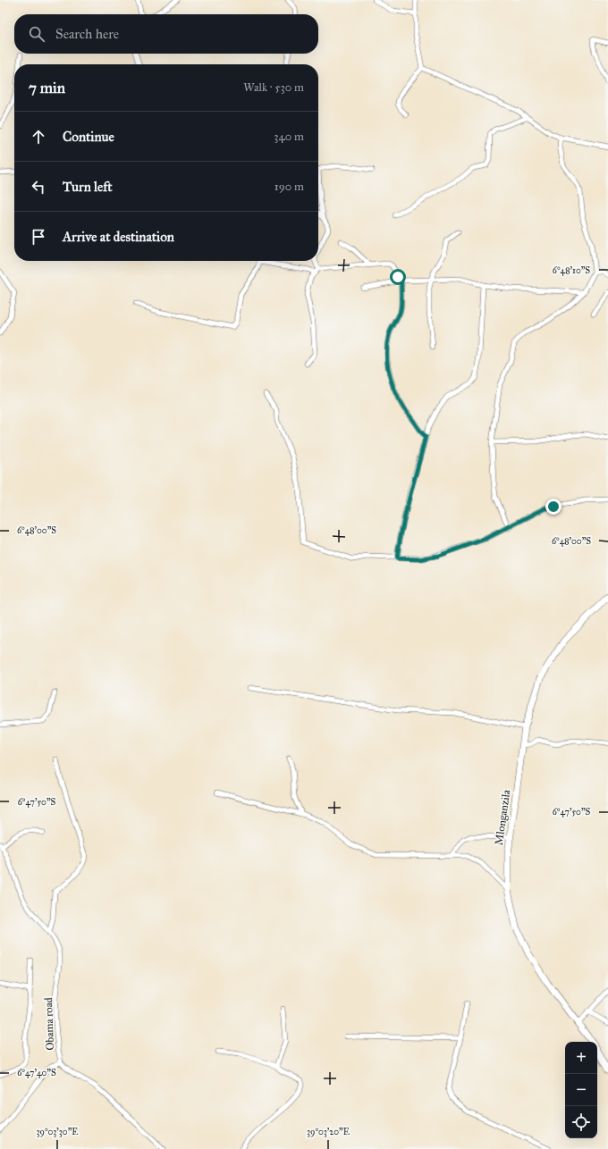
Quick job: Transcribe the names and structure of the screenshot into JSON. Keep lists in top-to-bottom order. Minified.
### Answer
{"streets":{"street":["Mlonganzila","Obama road"]},"page":{"search":"Search here","heading":["7 min","Walk · 530 m"],"list":[["Continue","340 m"],["Turn left","190 m"],"Arrive at destination"],"map_buttons":["+","−"]},"coordinates":["6°48'10\"S","6°48'00\"S","6°47'50\"S","6°47'40\"S","39°03'30\"E","39°03'20\"E"]}
